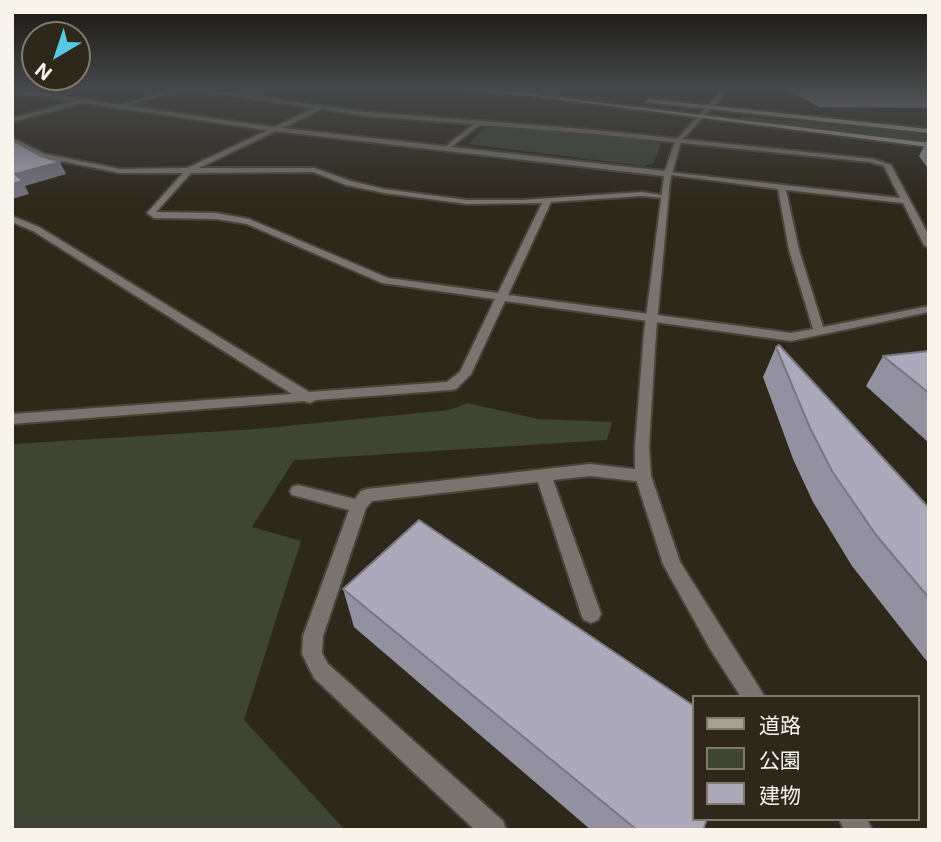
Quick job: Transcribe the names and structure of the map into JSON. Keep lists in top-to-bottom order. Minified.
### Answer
{"legend":["道路","公園","建物"],"north":"bottom left"}
